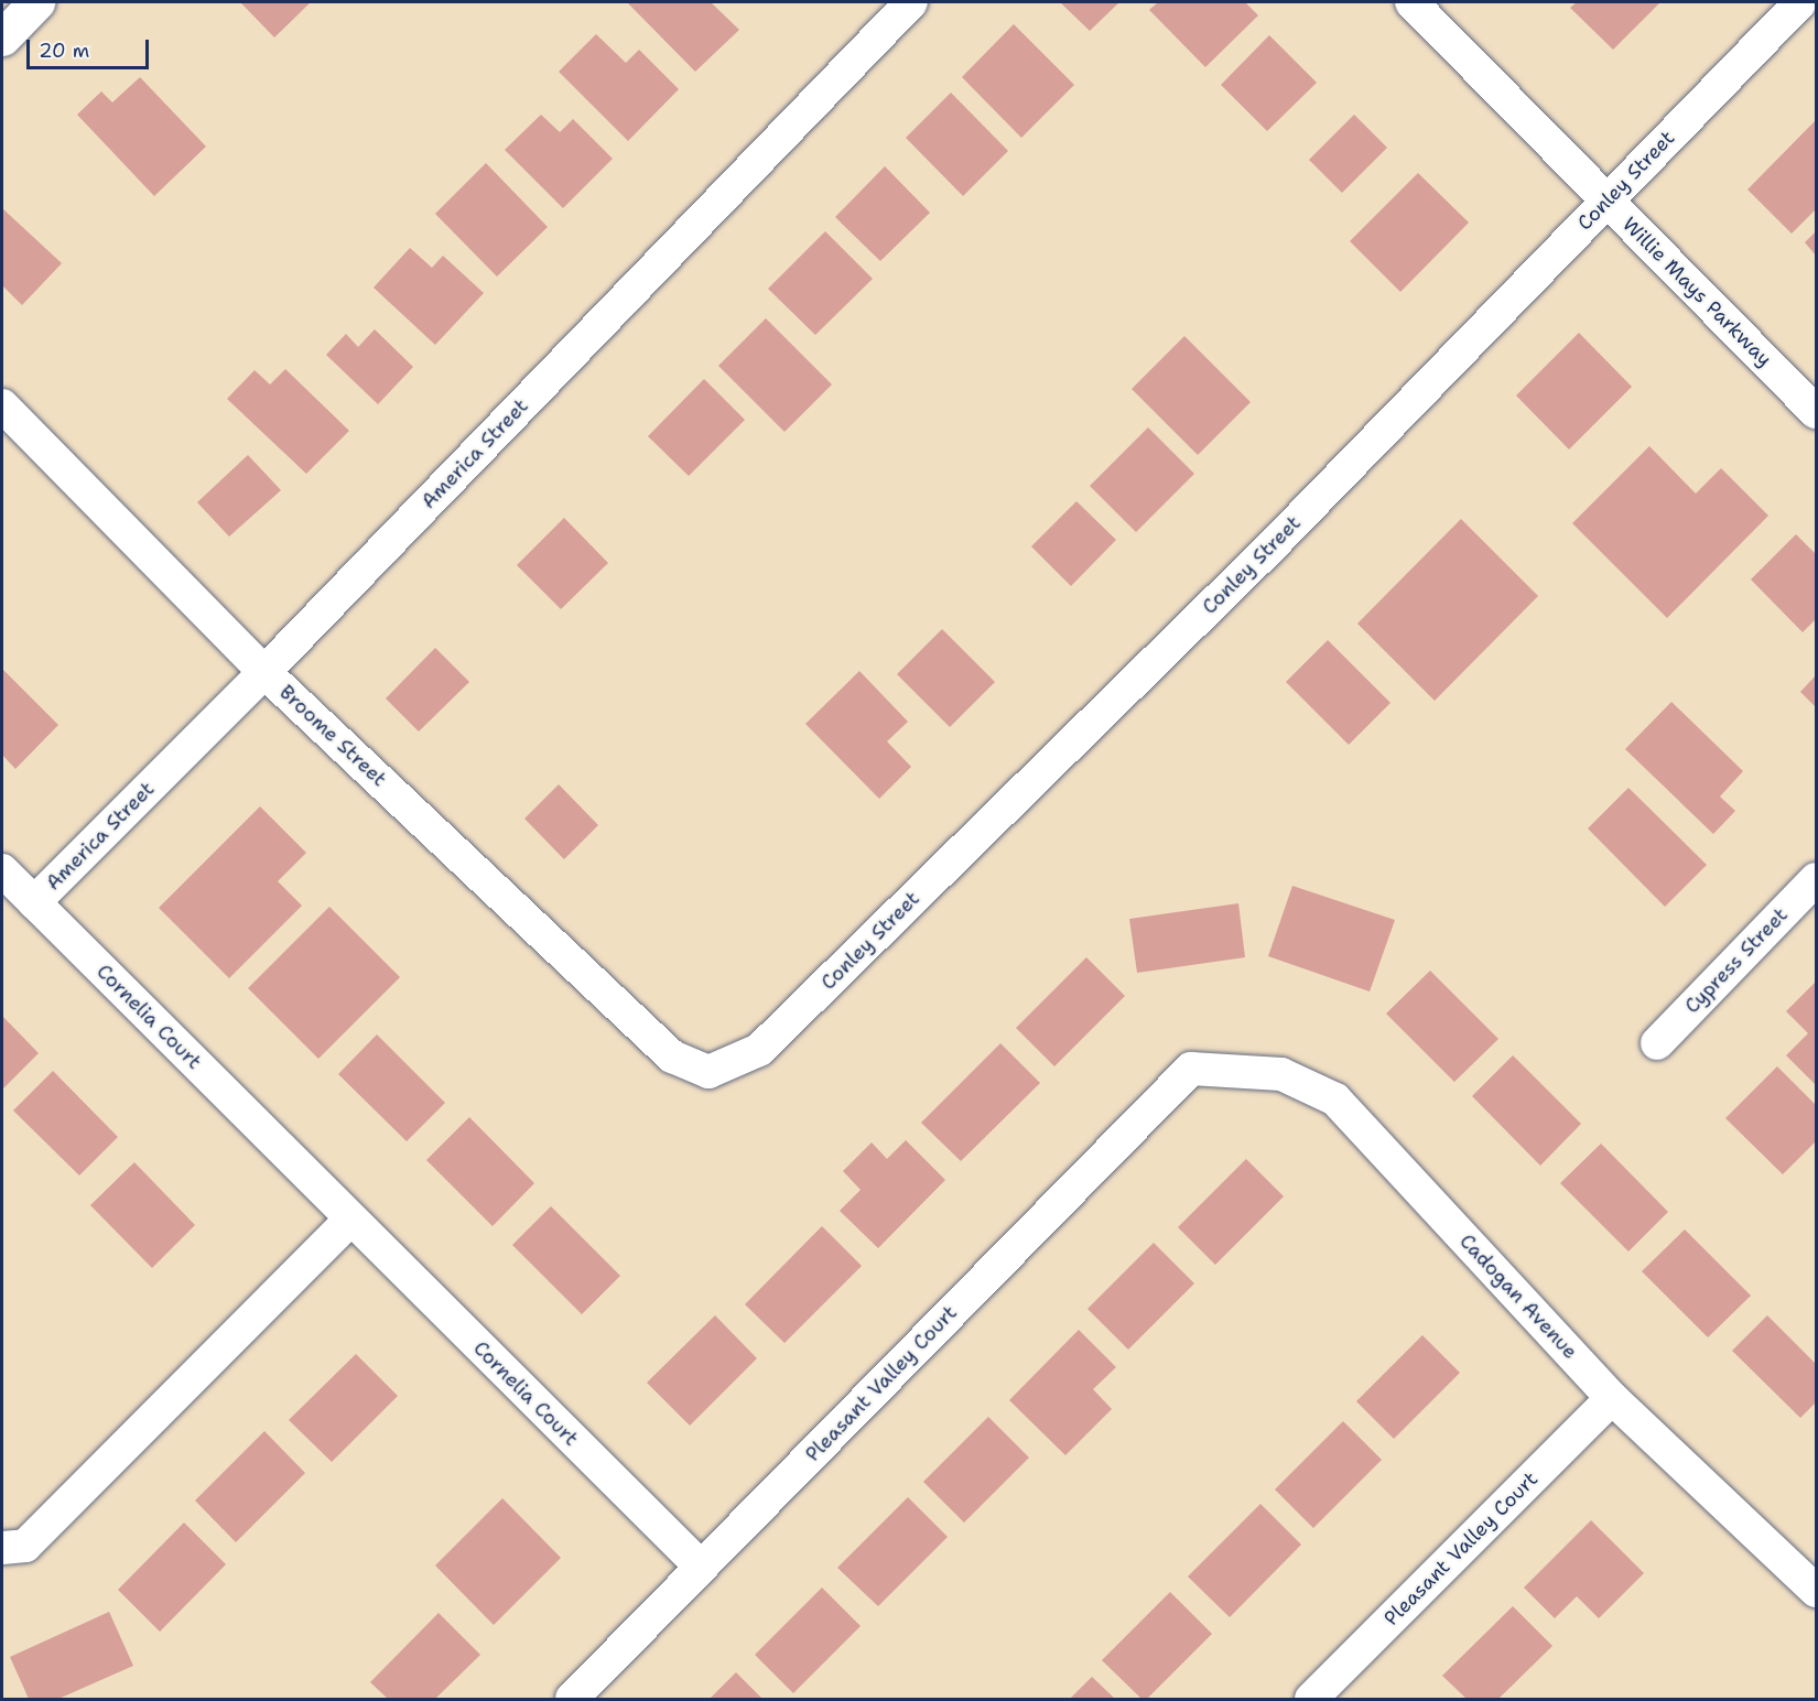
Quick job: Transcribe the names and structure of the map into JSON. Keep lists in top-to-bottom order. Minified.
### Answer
{"streets":{"street":["Conley Street","Willie Mays Parkway","America Street","Broome Street","Cypress Street","Cornelia Court","Cadogan Avenue","Pleasant Valley Court"]},"crossings":[["Conley Street","Willie Mays Parkway"],["Conley Street","Broome Street"],["America Street","Broome Street"],["America Street","Cornelia Court"],["Cornelia Court","Pleasant Valley Court"],["Cadogan Avenue","Pleasant Valley Court"]],"scale_bar":"20 m"}
